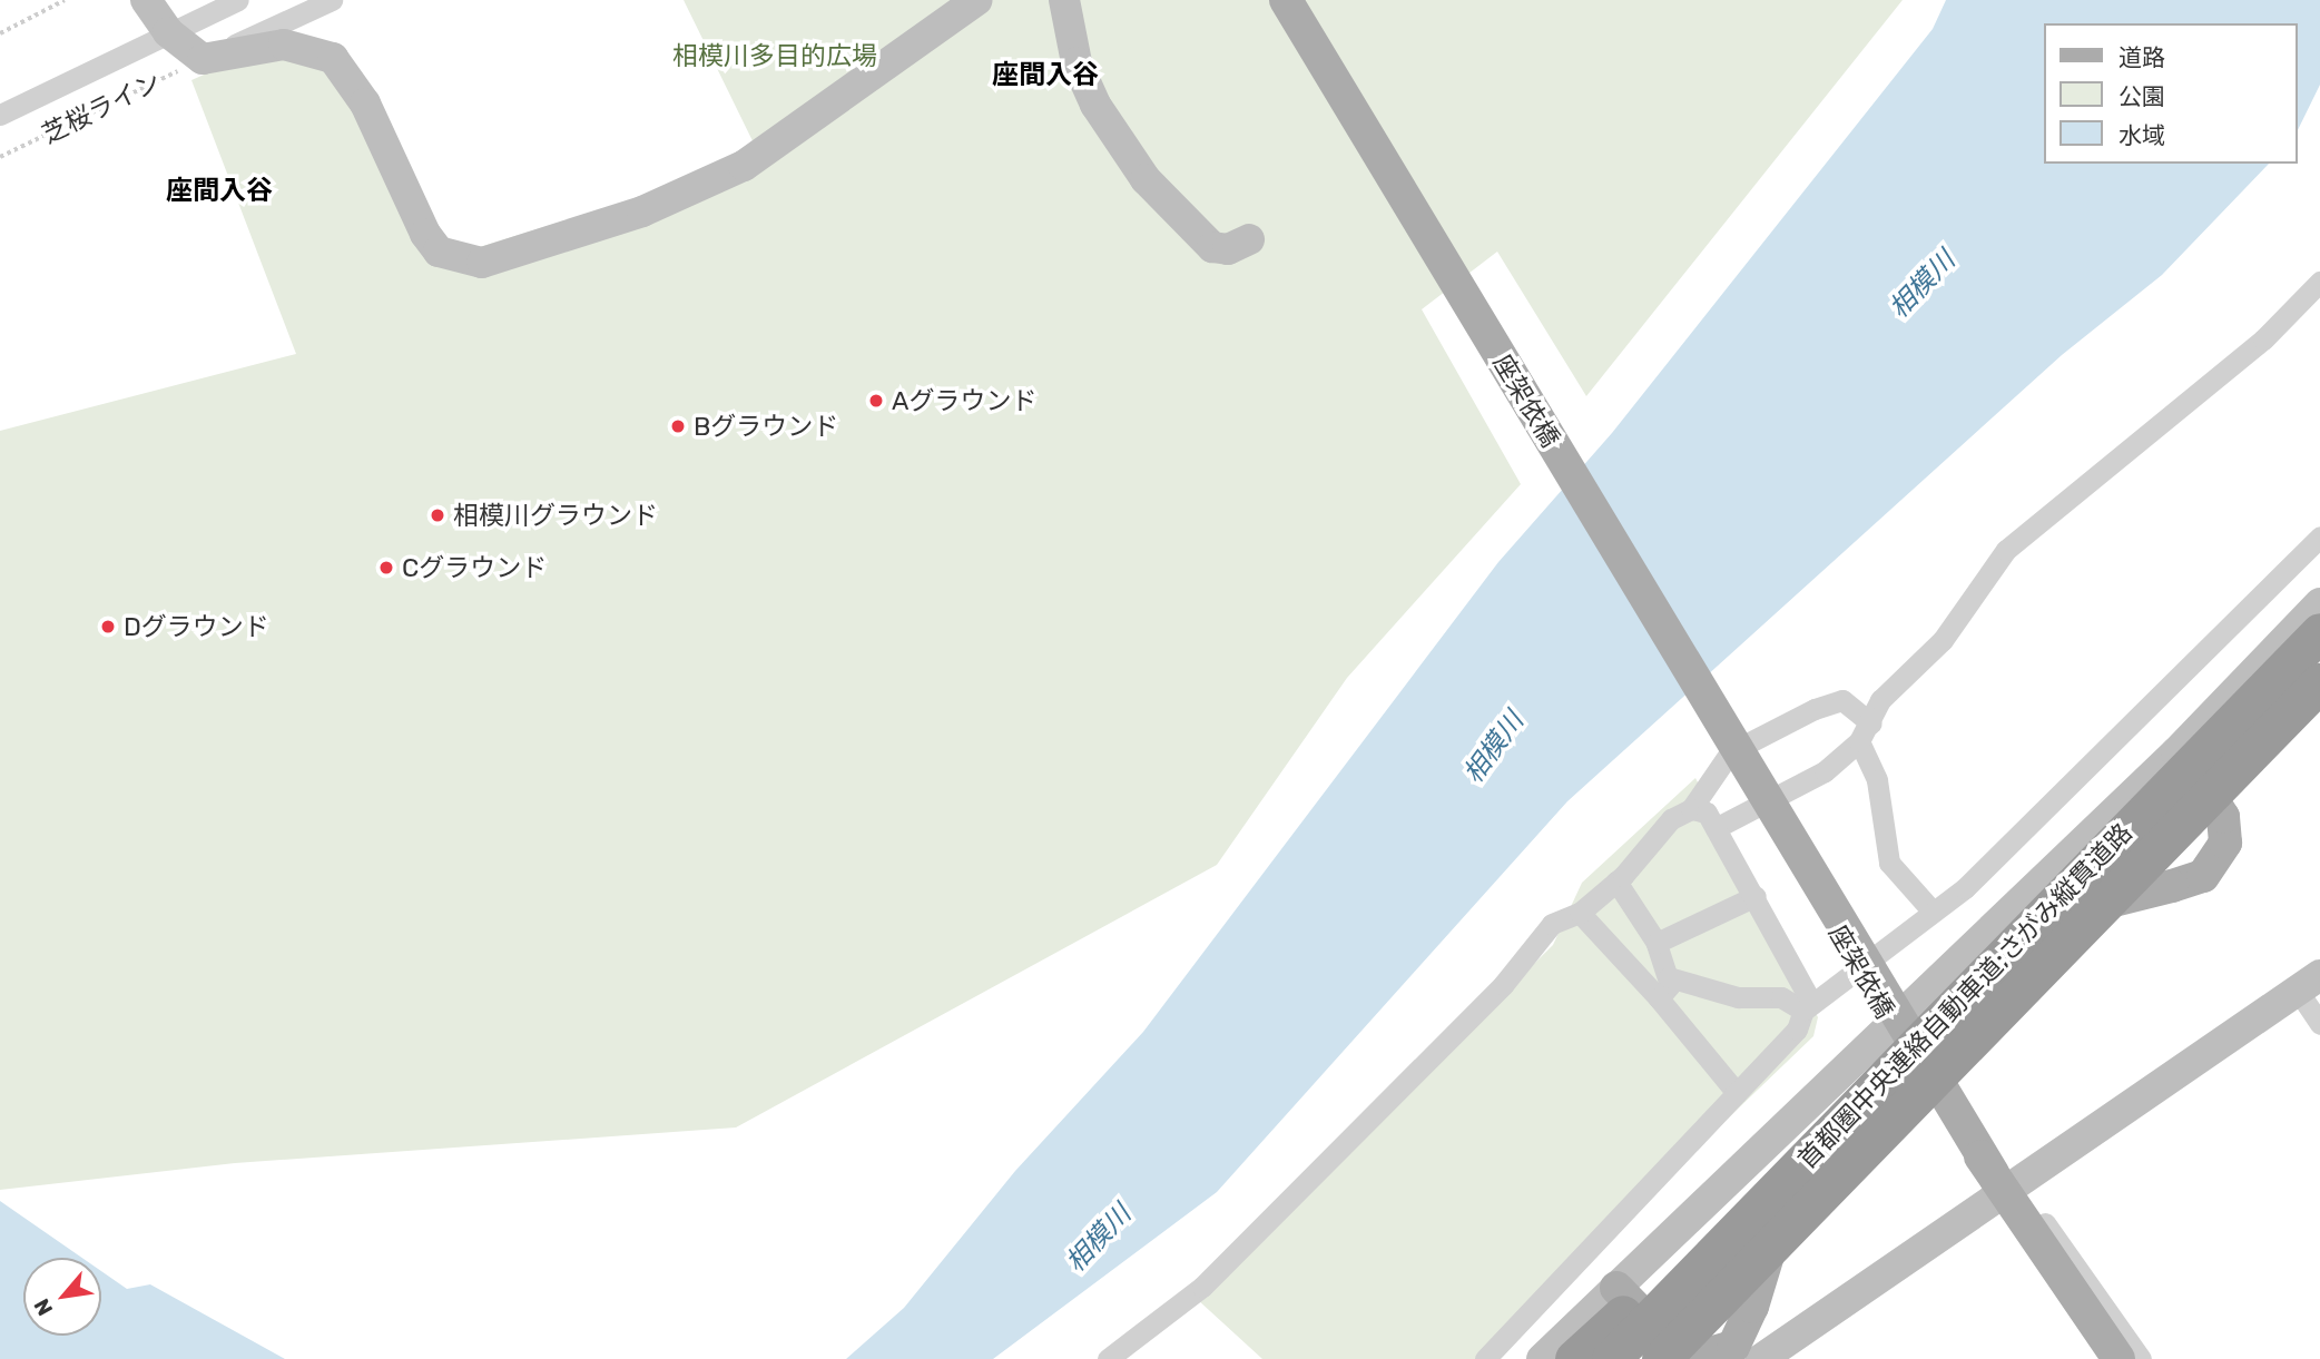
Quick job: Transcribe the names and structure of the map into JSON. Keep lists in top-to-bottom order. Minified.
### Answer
{"streets":{"highway":["首都圏中央連絡自動車道;さがみ縦貫道路"],"main road":["座架依橋"],"path":["芝桜ライン"]},"districts":["座間入谷","座間入谷"],"water":["相模川"],"parks":["相模川多目的広場"],"places":["Aグラウンド","Bグラウンド","相模川グラウンド","Cグラウンド","Dグラウンド"],"legend":["道路","公園","水域"],"north":"bottom left"}
